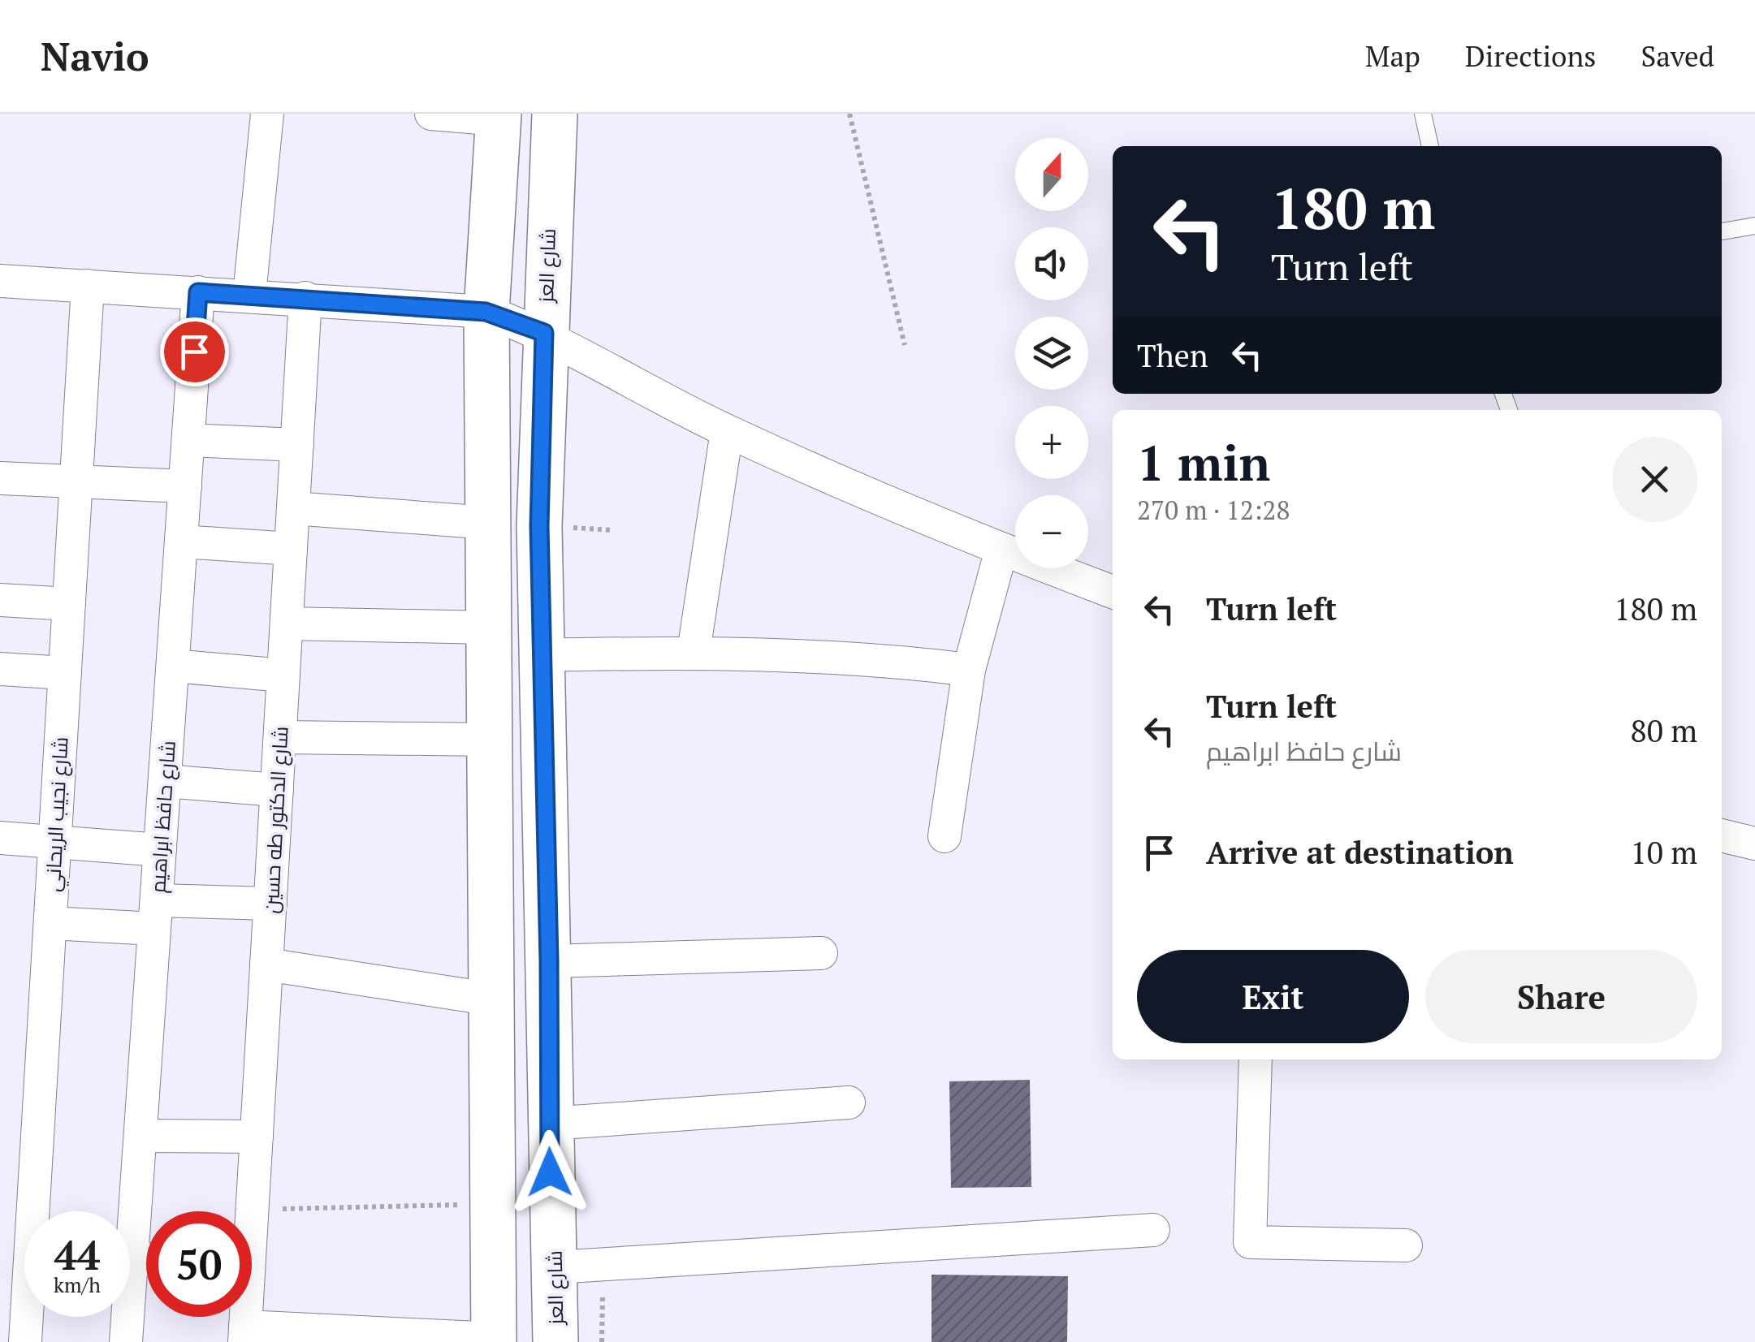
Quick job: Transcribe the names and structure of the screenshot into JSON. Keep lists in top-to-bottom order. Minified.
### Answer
{"streets":{"main road":["شارع العز"],"street":["شارع نجيب الريحاني","شارع حافظ ابراهيم","شارع الدكتور طه حسين"]},"north":"top","page":{"header":"Navio","nav":["Map","Directions","Saved"],"map_buttons":["+","−"],"turn":["180 m","Turn left"],"then":"Then","heading":["1 min","270 m · 12:28"],"list":[{"name":"Turn left","value":"180 m"},{"name":"Turn left","note":"شارع حافظ ابراهيم","value":"80 m"},{"name":"Arrive at destination","value":"10 m"}],"buttons":["Exit","Share"],"speed":"44 km/h","limit":"50"}}
